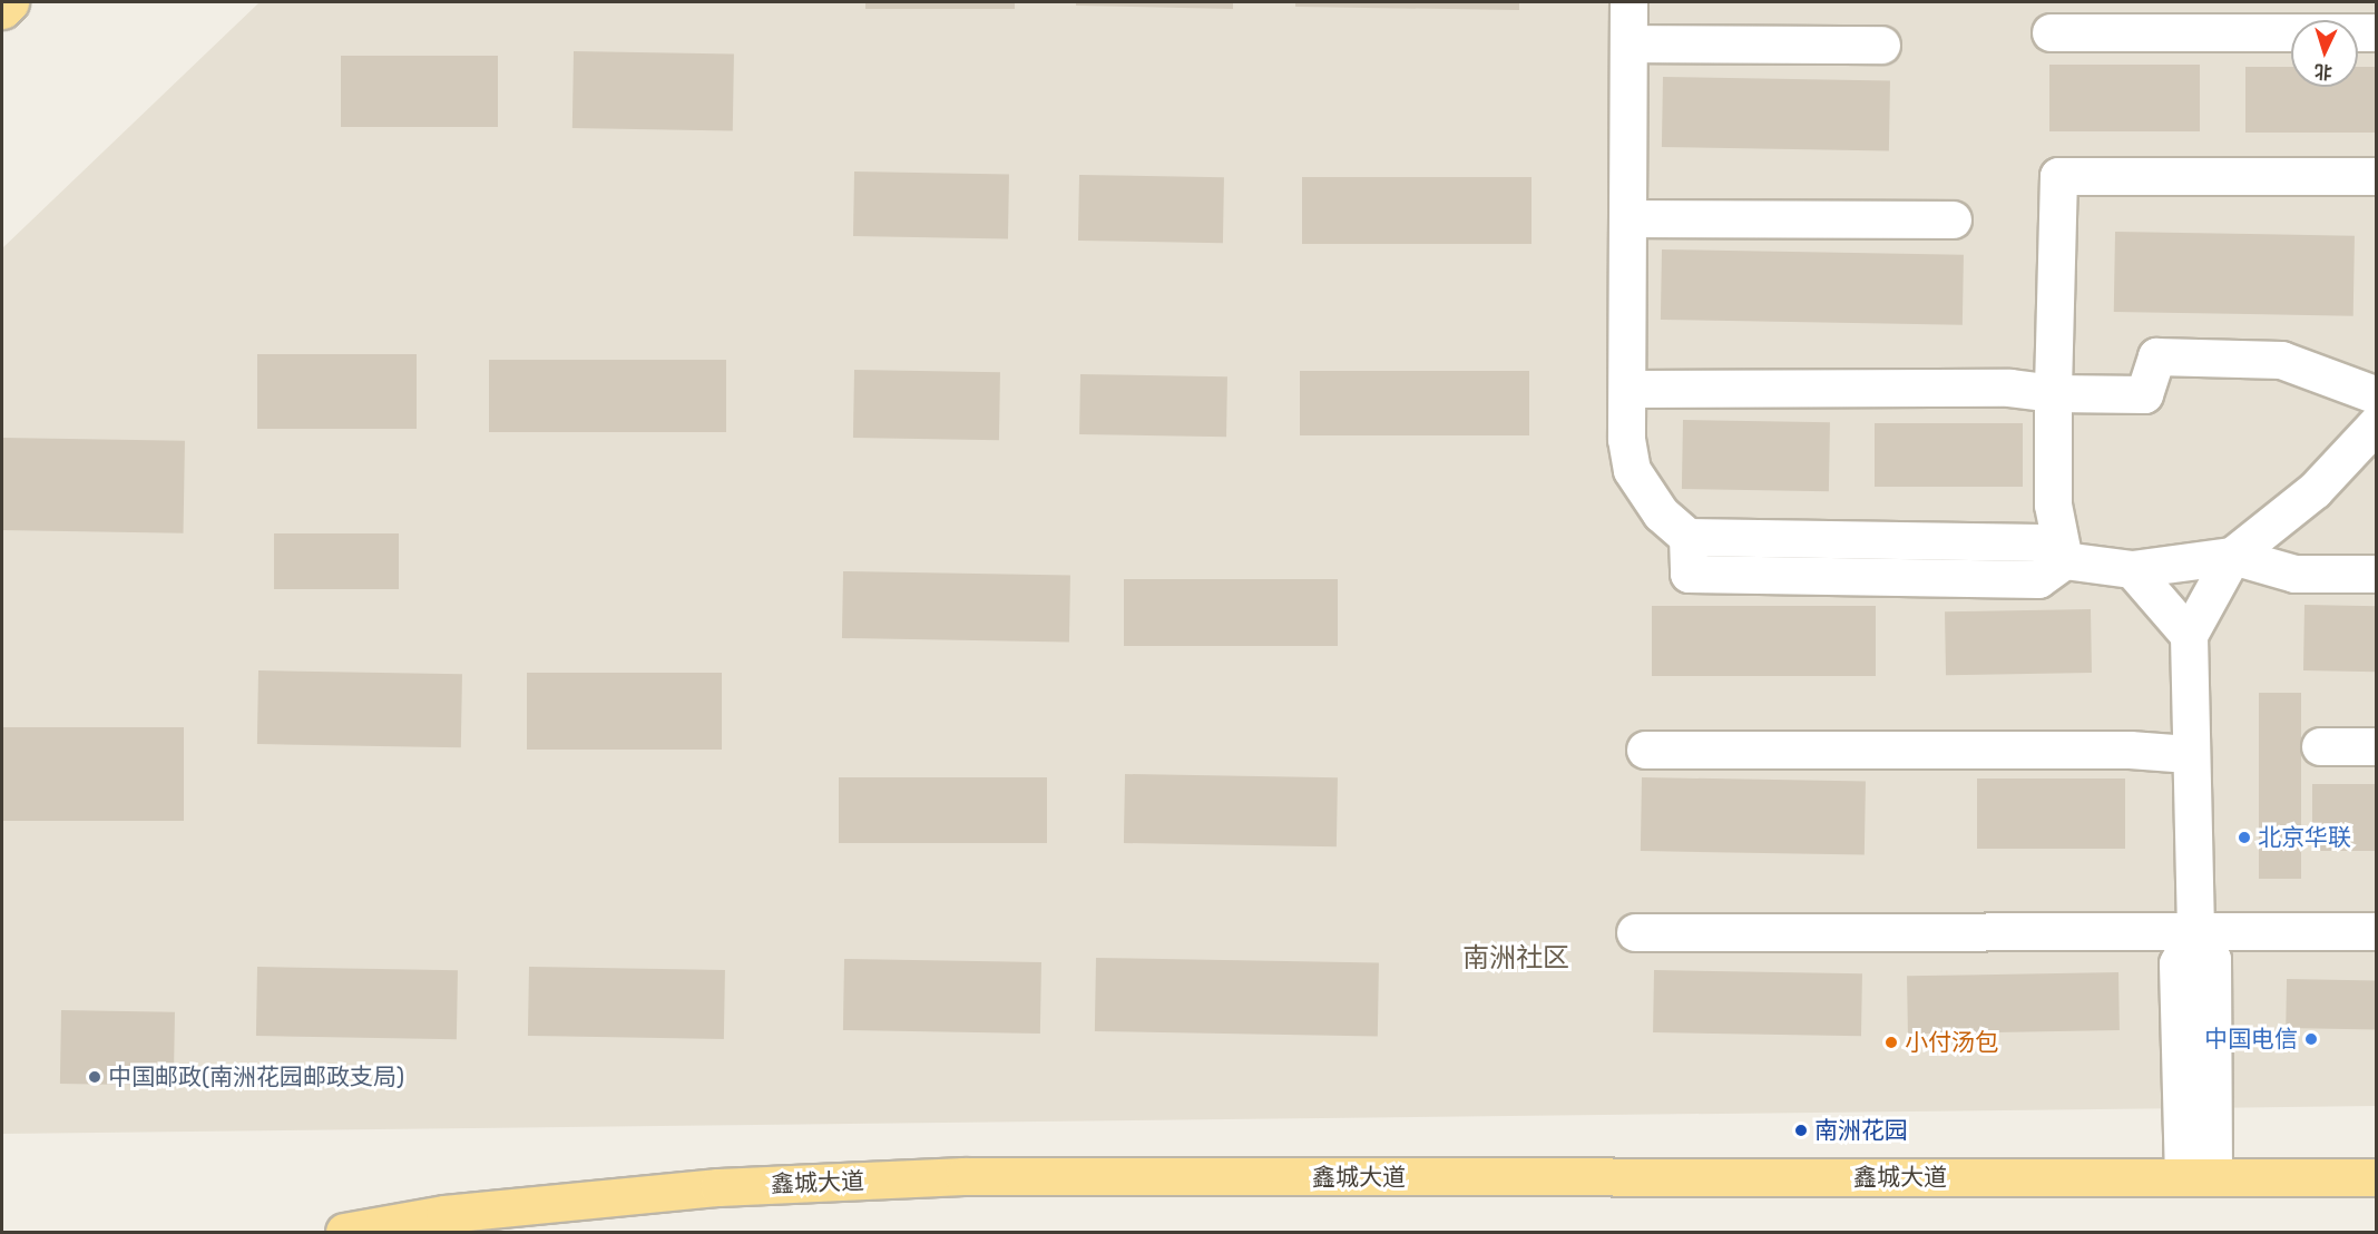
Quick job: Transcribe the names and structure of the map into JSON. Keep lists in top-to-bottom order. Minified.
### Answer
{"streets":{"main road":["鑫城大道"]},"districts":["南洲社区"],"places":["北京华联","中国电信","小付汤包","中国邮政(南洲花园邮政支局)","南洲花园"],"north":"bottom"}
